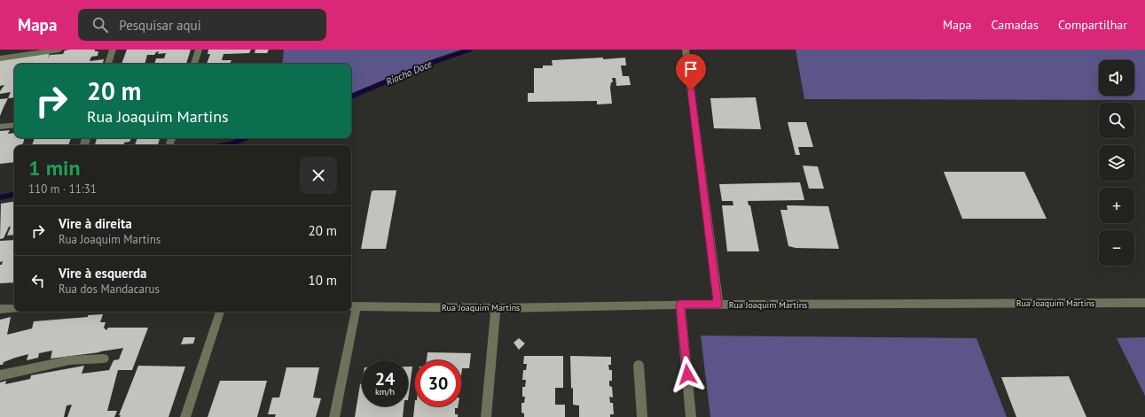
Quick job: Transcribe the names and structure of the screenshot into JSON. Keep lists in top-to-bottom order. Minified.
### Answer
{"streets":{"street":["Rua Joaquim Martins"]},"water":["Riacho Doce"],"page":{"header":"Mapa","search":"Pesquisar aqui","nav":["Mapa","Camadas","Compartilhar"],"map_buttons":["+","−"],"turn":["20 m","Rua Joaquim Martins"],"heading":["1 min","110 m · 11:31"],"list":[{"name":"Vire à direita","note":"Rua Joaquim Martins","value":"20 m"},{"name":"Vire à esquerda","note":"Rua dos Mandacarus","value":"10 m"}],"speed":"24 km/h","limit":"30"}}
